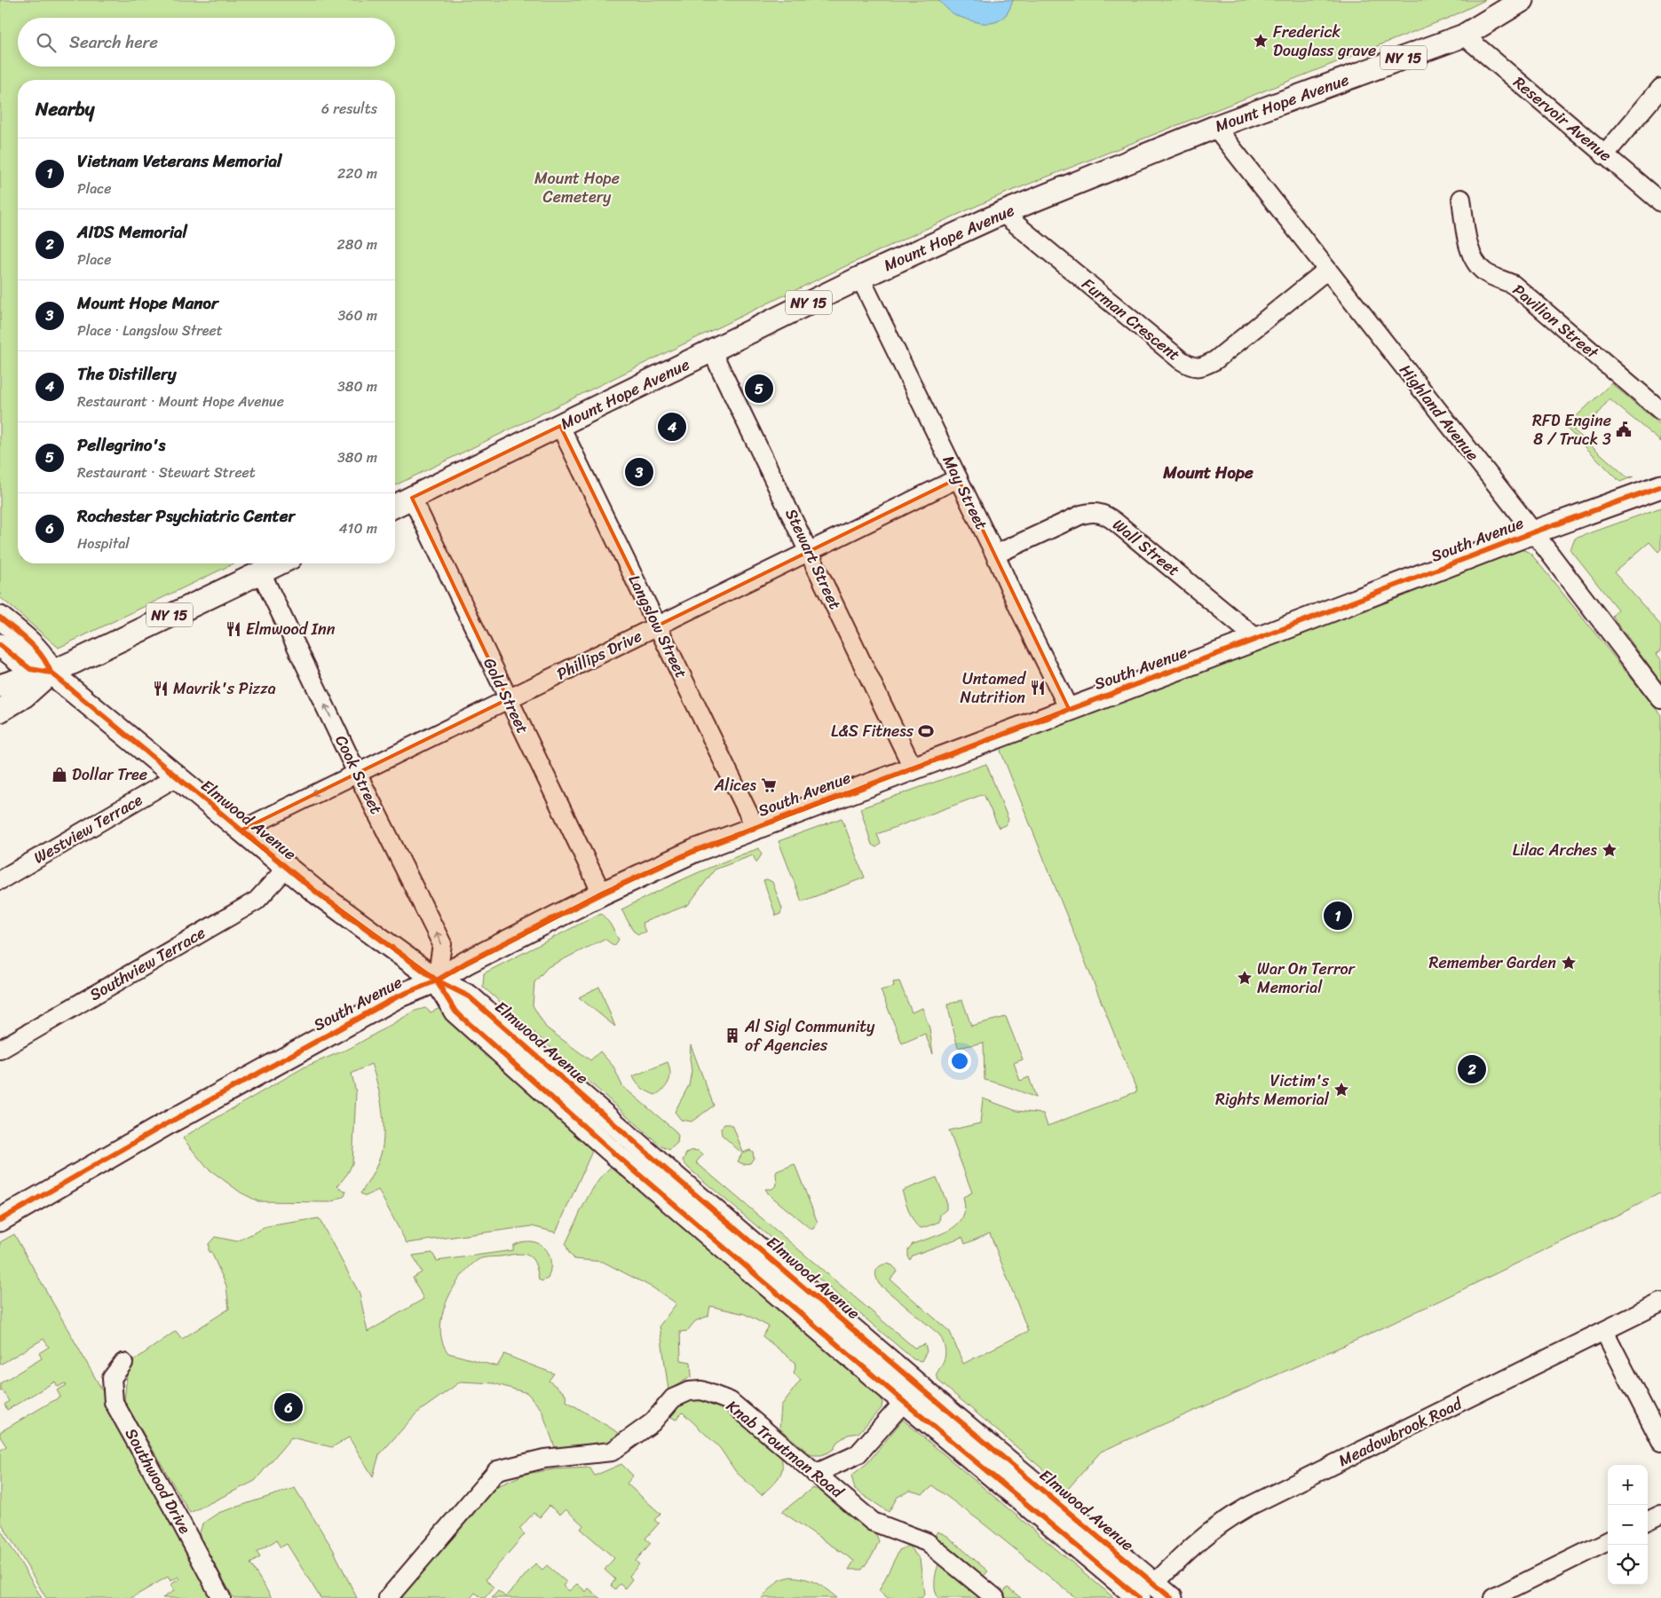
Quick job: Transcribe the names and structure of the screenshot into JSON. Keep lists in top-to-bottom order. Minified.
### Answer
{"streets":{"main road":["NY 15","Mount Hope Avenue","South Avenue","Elmwood Avenue"],"street":["Reservoir Avenue","Furman Crescent","Pavilion Street","Highland Avenue","May Street","Wall Street","Stewart Street","Langslow Street","Phillips Drive","Gold Street","Cook Street","Westview Terrace","Southview Terrace","Meadowbrook Road","Knab Troutman Road","Southwood Drive"]},"crossings":[["NY 15","Cook Street"],["NY 15","Elmwood Avenue"],["Mount Hope Avenue","Reservoir Avenue"],["Mount Hope Avenue","Furman Crescent"],["Mount Hope Avenue","Highland Avenue"],["Mount Hope Avenue","May Street"],["Mount Hope Avenue","Stewart Street"],["Mount Hope Avenue","Langslow Street"],["Mount Hope Avenue","Gold Street"],["Furman Crescent","Highland Avenue"],["Highland Avenue","South Avenue"],["May Street","South Avenue"],["May Street","Wall Street"],["May Street","Phillips Drive"],["South Avenue","Wall Street"],["South Avenue","Stewart Street"],["South Avenue","Langslow Street"],["South Avenue","Gold Street"],["South Avenue","Cook Street"],["South Avenue","Elmwood Avenue"],["Stewart Street","Phillips Drive"],["Langslow Street","Phillips Drive"],["Phillips Drive","Gold Street"],["Phillips Drive","Cook Street"],["Phillips Drive","Elmwood Avenue"],["Cook Street","Elmwood Avenue"],["Elmwood Avenue","Westview Terrace"],["Elmwood Avenue","Southview Terrace"],["Elmwood Avenue","Meadowbrook Road"]],"one_way":["Cook Street"],"districts":["Mount Hope"],"parks":["Mount Hope Cemetery"],"places":{"place":["Frederick Douglass grave","Lilac Arches","Remember Garden","War On Terror Memorial","Victim's Rights Memorial"],"public building":["RFD Engine 8 / Truck 3"],"restaurant":["Elmwood Inn","Untamed Nutrition","Mavrik's Pizza"],"sports":["L&S Fitness"],"shop":["Dollar Tree"],"supermarket":["Alices"],"building":["Al Sigl Community of Agencies"]},"page":{"search":"Search here","heading":["Nearby","6 results"],"list":[{"mark":"1","name":"Vietnam Veterans Memorial","note":"Place","value":"220 m"},{"mark":"2","name":"AIDS Memorial","note":"Place","value":"280 m"},{"mark":"3","name":"Mount Hope Manor","note":"Place · Langslow Street","value":"360 m"},{"mark":"4","name":"The Distillery","note":"Restaurant · Mount Hope Avenue","value":"380 m"},{"mark":"5","name":"Pellegrino's","note":"Restaurant · Stewart Street","value":"380 m"},{"mark":"6","name":"Rochester Psychiatric Center","note":"Hospital","value":"410 m"}],"pins":["5","4","3","1","2","6"],"map_buttons":["+","−"]}}
